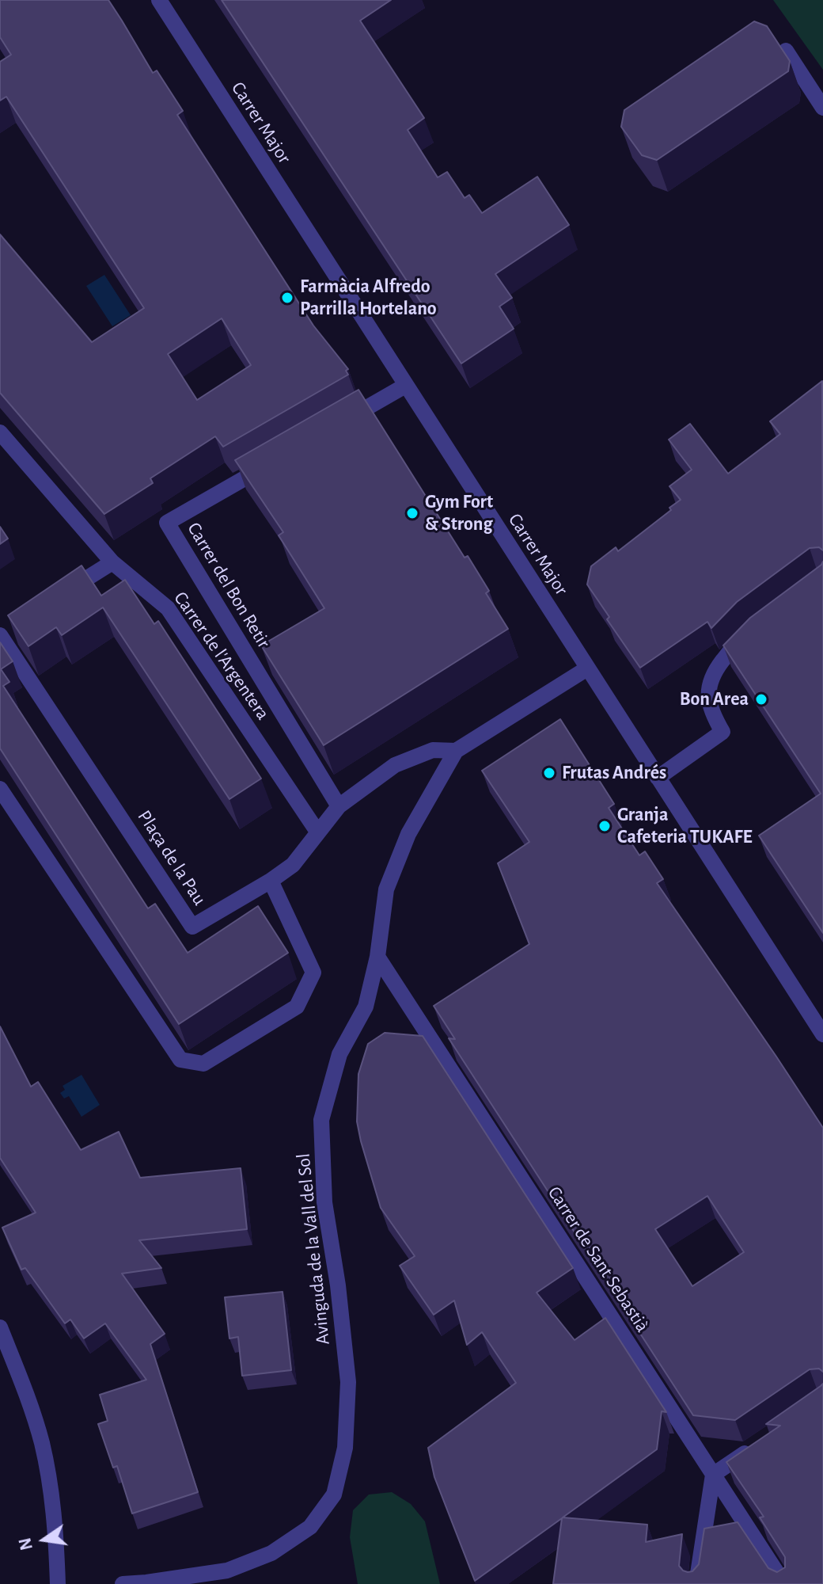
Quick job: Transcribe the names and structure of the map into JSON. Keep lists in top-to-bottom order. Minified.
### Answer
{"streets":{"street":["Carrer Major","Carrer del Bon Retir","Carrer de l'Argentera","Plaça de la Pau","Avinguda de la Vall del Sol","Carrer de Sant Sebastià"]},"crossings":[["Carrer Major","Avinguda de la Vall del Sol"],["Carrer del Bon Retir","Plaça de la Pau"],["Carrer de l'Argentera","Plaça de la Pau"],["Plaça de la Pau","Avinguda de la Vall del Sol"],["Avinguda de la Vall del Sol","Carrer de Sant Sebastià"]],"places":["Farmàcia Alfredo Parrilla Hortelano","Gym Fort & Strong","Bon Area","Frutas Andrés","Granja Cafeteria TUKAFE"],"north":"left"}
